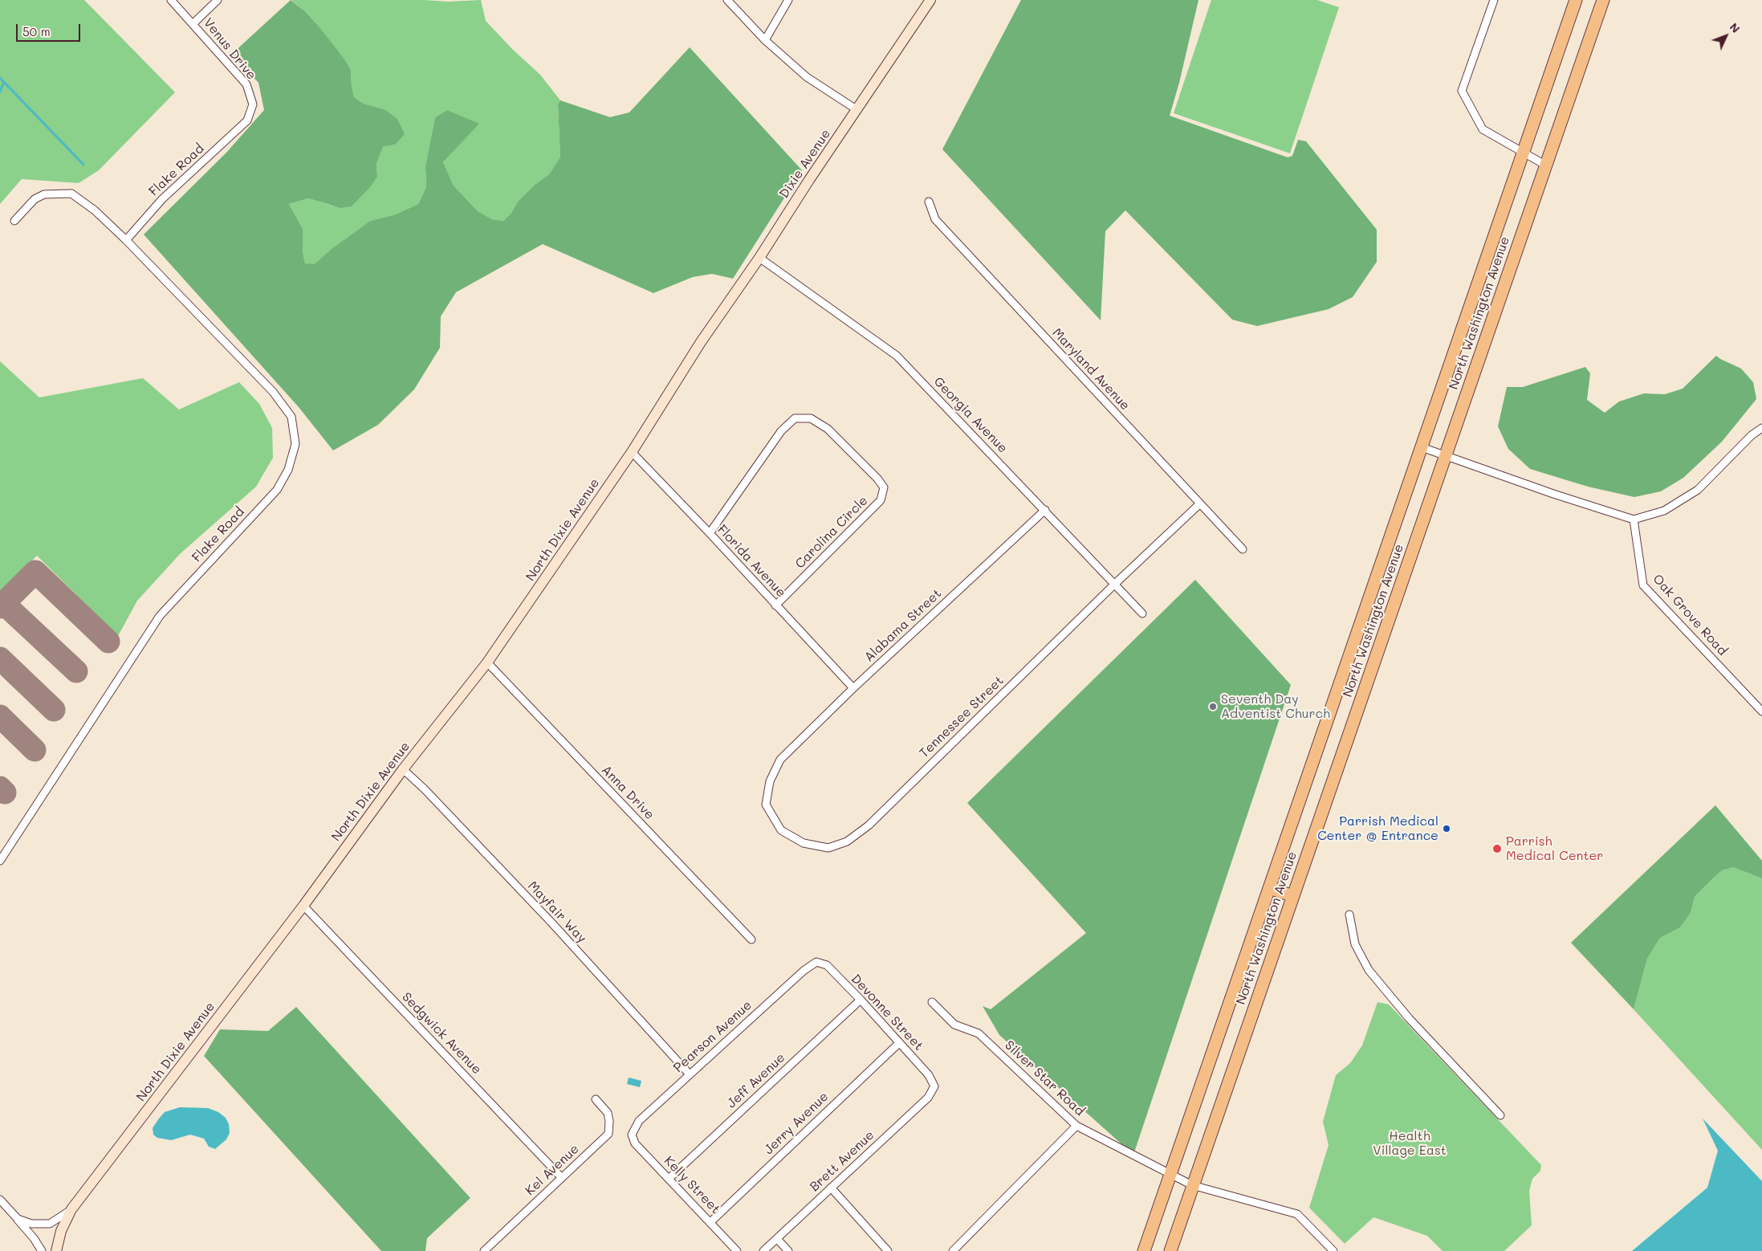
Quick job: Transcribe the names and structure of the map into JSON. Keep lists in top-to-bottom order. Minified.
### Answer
{"streets":{"main road":["North Washington Avenue"],"street":["Venus Drive","Dixie Avenue","Flake Road","Maryland Avenue","Georgia Avenue","North Dixie Avenue","Carolina Circle","Florida Avenue","Oak Grove Road","Alabama Street","Tennessee Street","Anna Drive","Mayfair Way","Devonne Street","Sedgwick Avenue","Pearson Avenue","Silver Star Road","Jeff Avenue","Jerry Avenue","Brett Avenue","Kel Avenue","Kelly Street"]},"crossings":[["Venus Drive","Flake Road"],["Dixie Avenue","Georgia Avenue"],["Dixie Avenue","North Dixie Avenue"],["North Washington Avenue","Silver Star Road"],["Maryland Avenue","Tennessee Street"],["Georgia Avenue","Alabama Street"],["Georgia Avenue","Tennessee Street"],["North Dixie Avenue","Florida Avenue"],["North Dixie Avenue","Anna Drive"],["North Dixie Avenue","Mayfair Way"],["North Dixie Avenue","Sedgwick Avenue"],["Carolina Circle","Florida Avenue"],["Florida Avenue","Alabama Street"],["Alabama Street","Tennessee Street"],["Mayfair Way","Pearson Avenue"],["Devonne Street","Pearson Avenue"],["Devonne Street","Jeff Avenue"],["Devonne Street","Jerry Avenue"],["Devonne Street","Brett Avenue"],["Sedgwick Avenue","Kel Avenue"],["Pearson Avenue","Kelly Street"],["Jeff Avenue","Kelly Street"],["Jerry Avenue","Kelly Street"]],"parks":["Health Village East"],"places":["Seventh Day Adventist Church","Parrish Medical Center @ Entrance","Parrish Medical Center"],"scale_bar":"50 m","north":"top right"}
